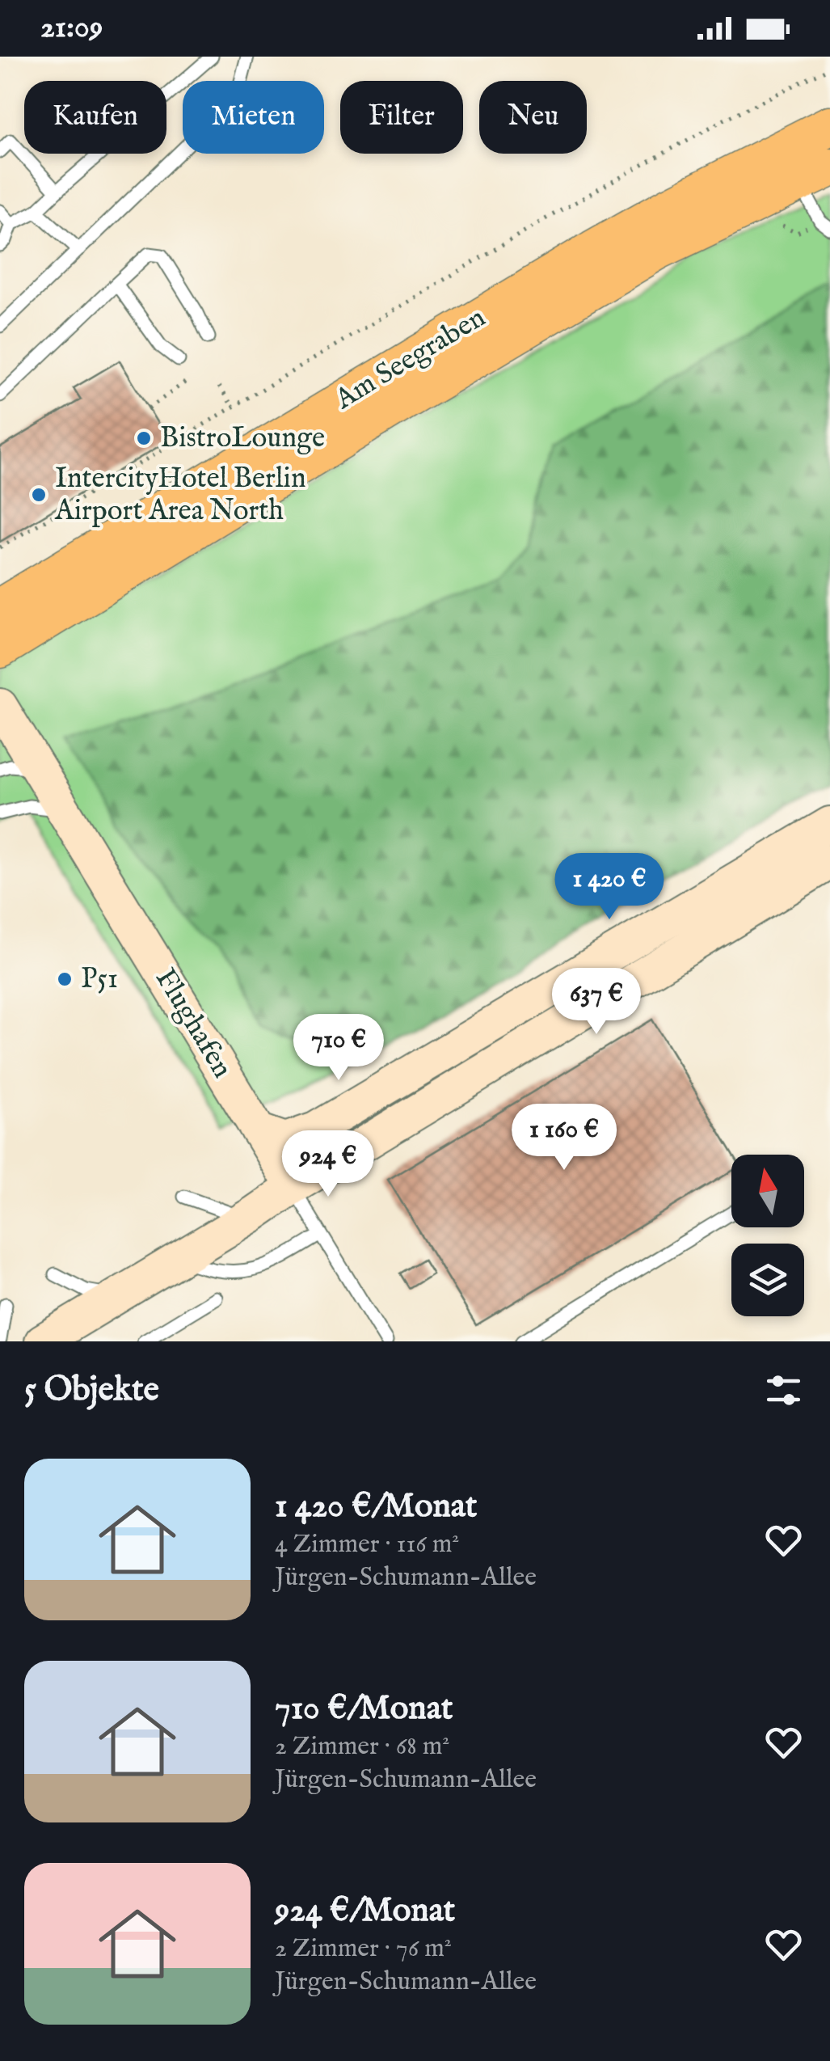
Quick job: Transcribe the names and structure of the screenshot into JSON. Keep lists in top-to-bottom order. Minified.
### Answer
{"streets":{"main road":["Am Seegraben"],"street":["Flughafen"]},"places":["BistroLounge","IntercityHotel Berlin Airport Area North","P51"],"north":"top","page":{"status":"21:09","chip":["Kaufen","Mieten","Filter","Neu"],"price":["1 420 €","637 €","710 €","1 160 €","924 €"],"heading":"5 Objekte","list":[{"name":"1 420 €/Monat","note":"4 Zimmer · 116 m² · Jürgen-Schumann-Allee"},{"name":"710 €/Monat","note":"2 Zimmer · 68 m² · Jürgen-Schumann-Allee"},{"name":"924 €/Monat","note":"2 Zimmer · 76 m² · Jürgen-Schumann-Allee"}]}}
